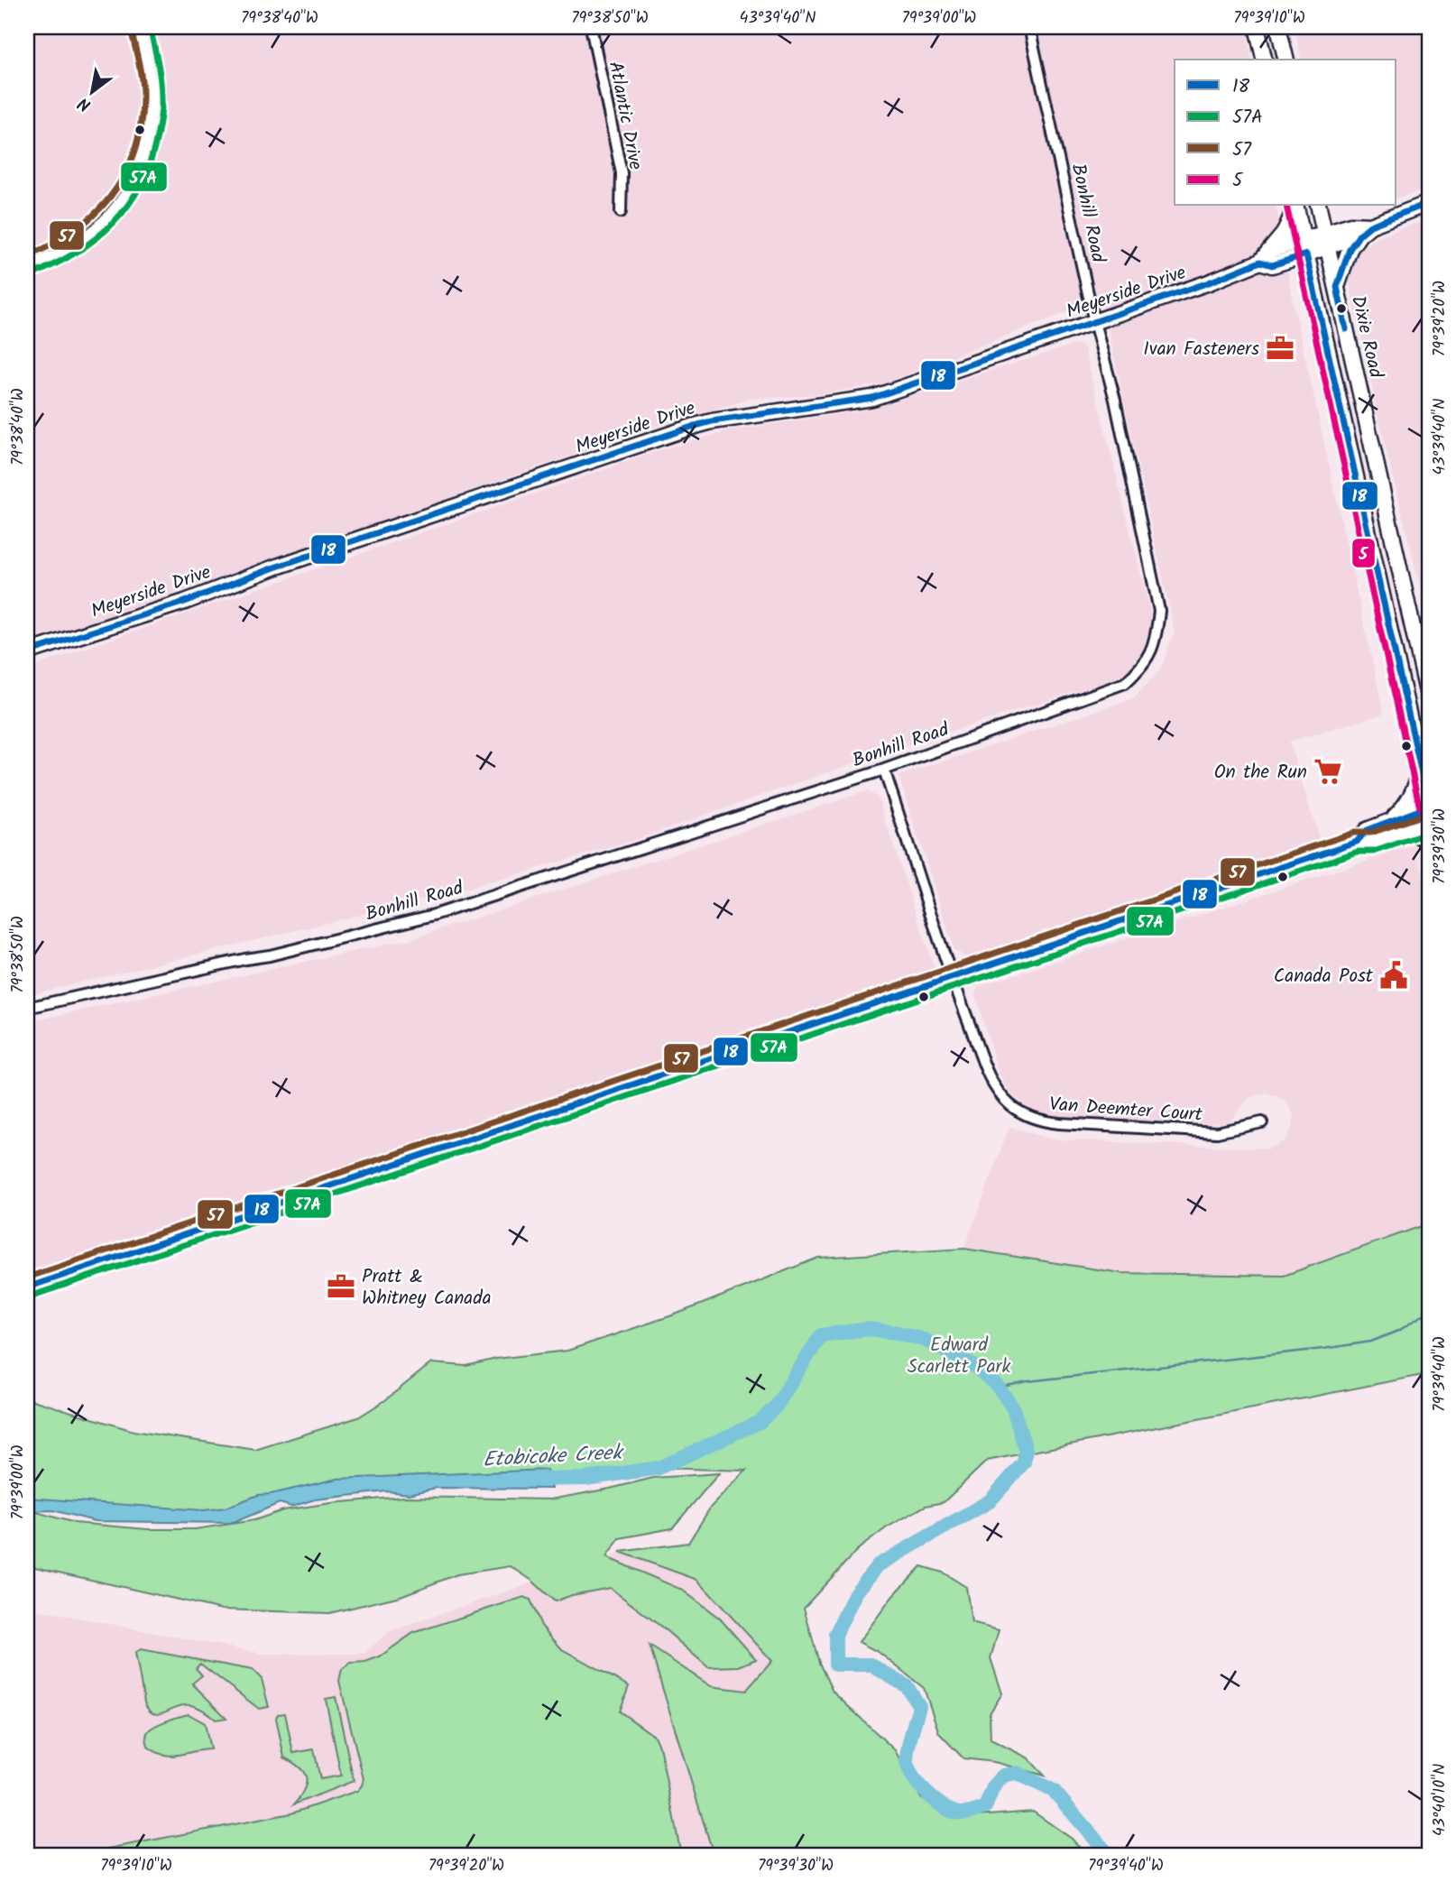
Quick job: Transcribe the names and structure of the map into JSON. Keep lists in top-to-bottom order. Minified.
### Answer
{"streets":{"street":["Atlantic Drive","Bonhill Road","Meyerside Drive","Dixie Road","Van Deemter Court"]},"crossings":[["Bonhill Road","Meyerside Drive"],["Bonhill Road","Van Deemter Court"],["Meyerside Drive","Dixie Road"]],"water":["Etobicoke Creek"],"parks":["Edward Scarlett Park"],"places":{"office":["Ivan Fasteners","Pratt & Whitney Canada"],"supermarket":["On the Run"],"public building":["Canada Post"]},"lines":["transit line 57A","transit line 57","transit line 18","transit line 5"],"legend":["18","57A","57","5"],"north":"bottom left","coordinates":["79°38'40\"W","79°38'50\"W","43°39'40\"N","79°39'00\"W","79°39'10\"W","79°39'20\"W","79°39'30\"W","79°39'40\"W","43°40'10\"N"]}
